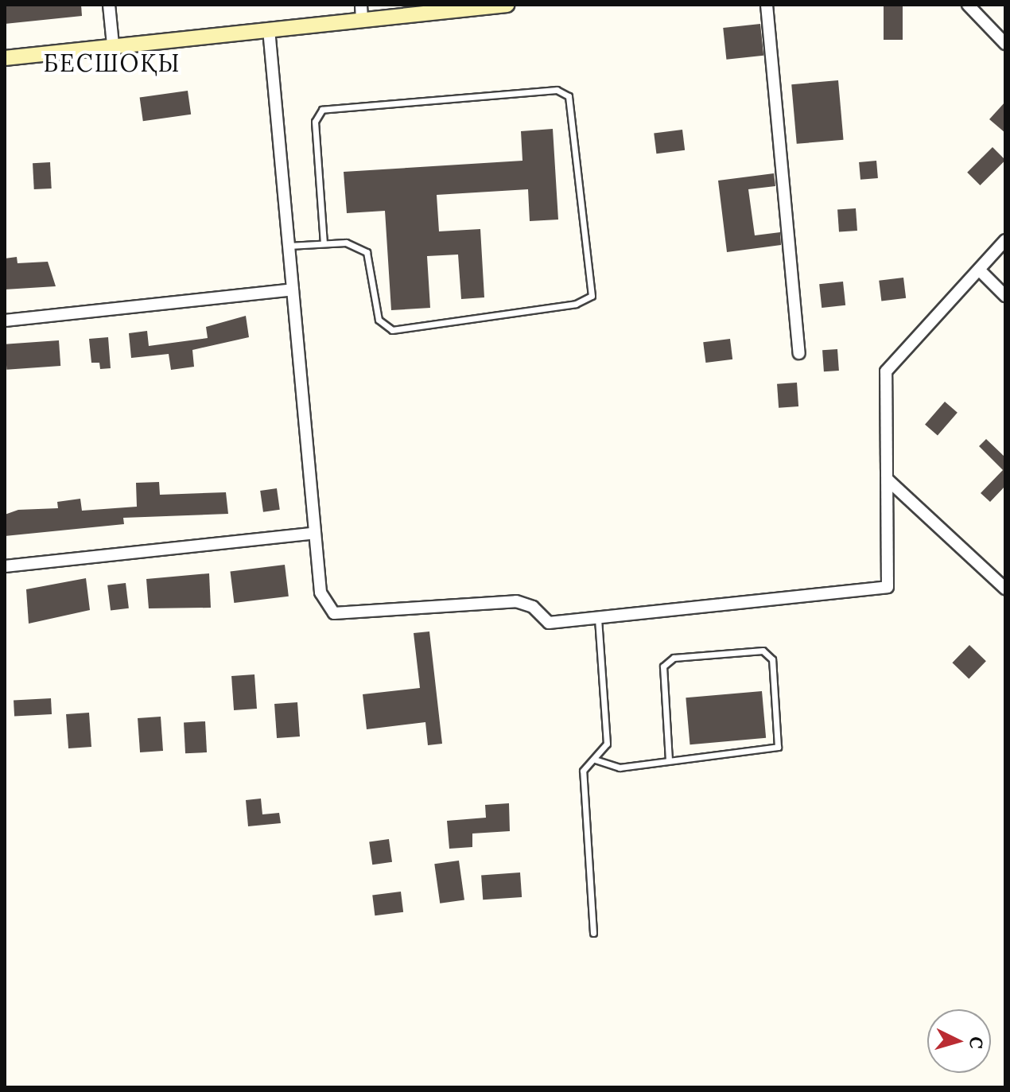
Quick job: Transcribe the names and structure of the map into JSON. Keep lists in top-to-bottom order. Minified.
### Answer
{"districts":["БЕСШОҚЫ"],"north":"right"}
